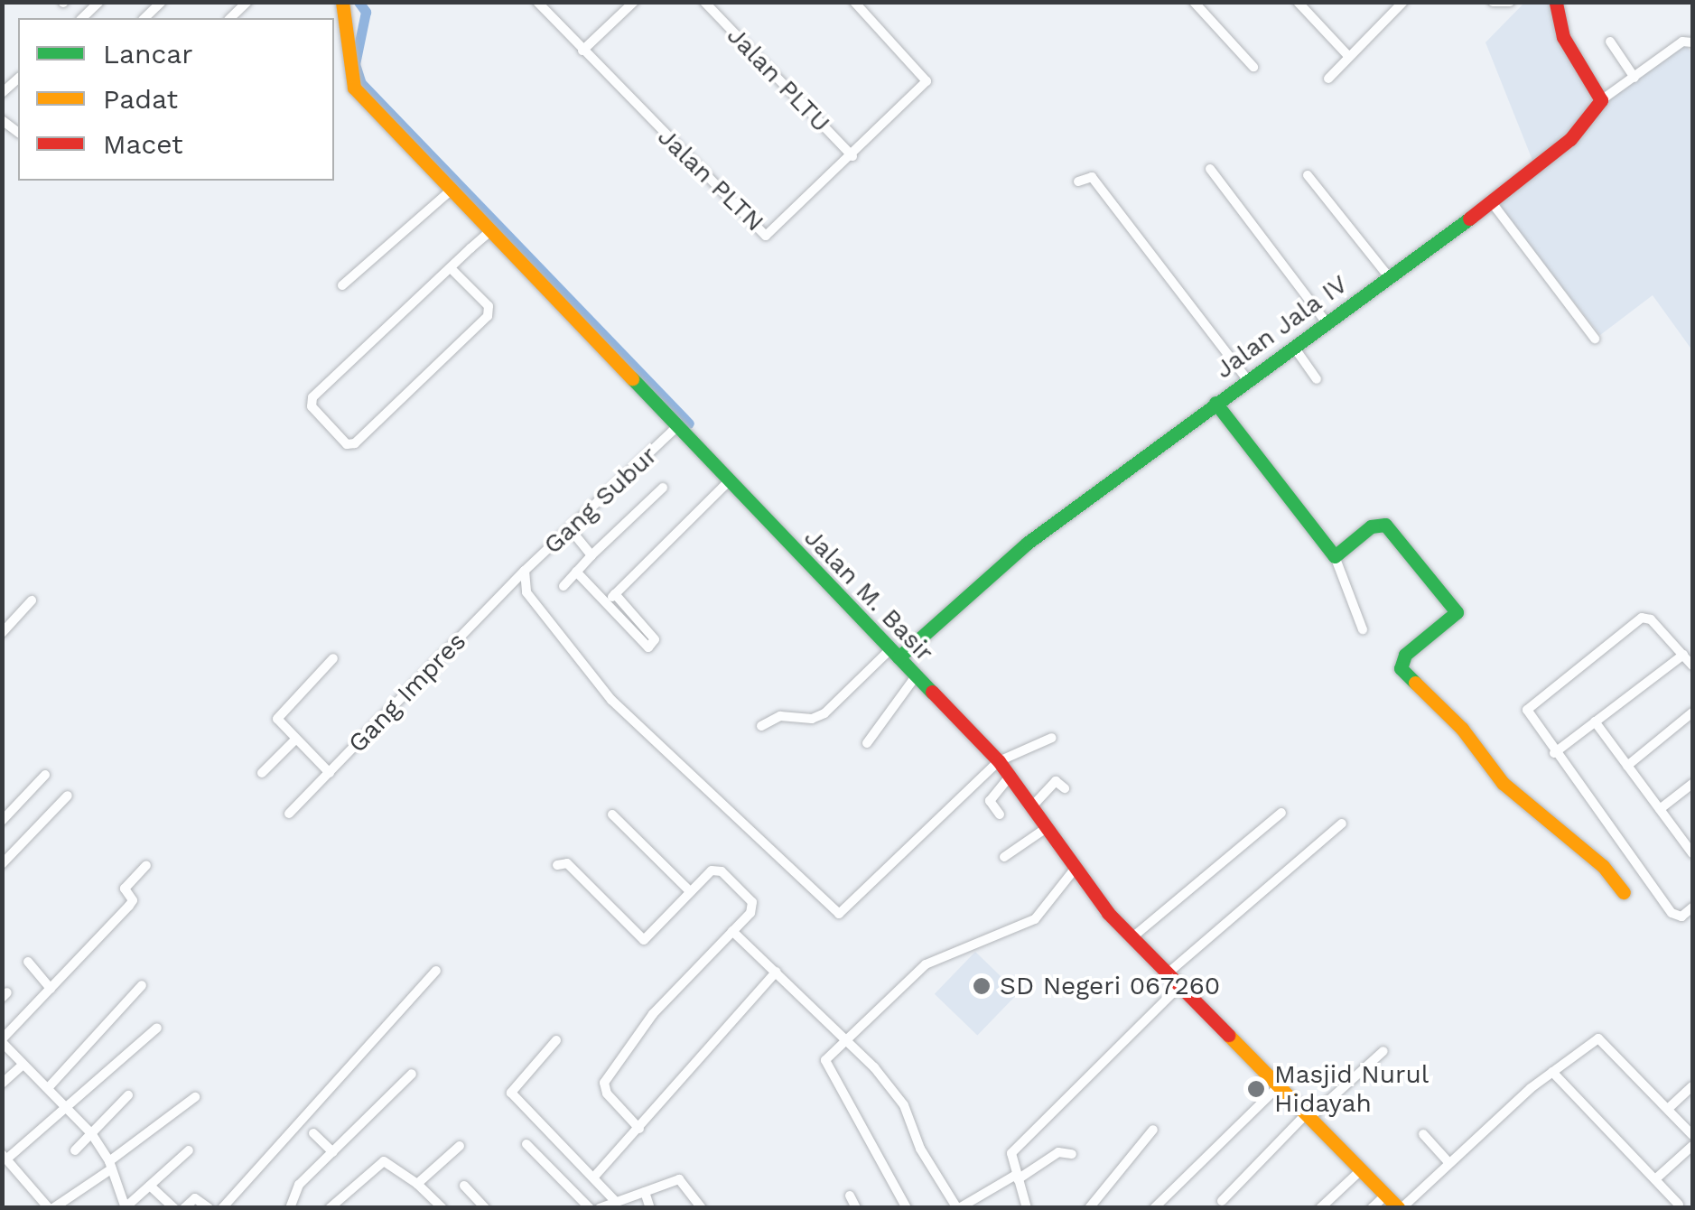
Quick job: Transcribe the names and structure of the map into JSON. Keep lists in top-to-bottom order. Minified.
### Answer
{"streets":{"street":["Jalan PLTU","Jalan PLTN","Jalan Jala IV","Gang Subur","Jalan M. Basir","Gang Impres"]},"crossings":[["Jalan PLTU","Jalan PLTN"],["Jalan Jala IV","Jalan M. Basir"],["Gang Subur","Jalan M. Basir"],["Gang Subur","Gang Impres"]],"places":["SD Negeri 067260","Masjid Nurul Hidayah"],"legend":["Lancar","Padat","Macet"]}
